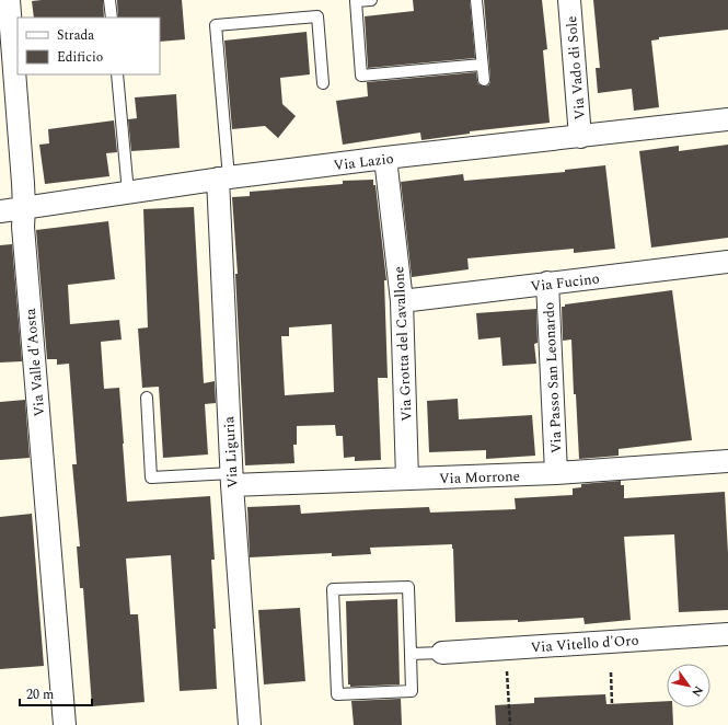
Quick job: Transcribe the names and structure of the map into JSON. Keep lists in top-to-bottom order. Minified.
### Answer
{"streets":{"street":["Via Vado di Sole","Via Lazio","Via Fucino","Via Grotta del Cavallone","Via Valle d'Aosta","Via Passo San Leonardo","Via Liguria","Via Morrone","Via Vitello d'Oro"]},"crossings":[["Via Vado di Sole","Via Lazio"],["Via Lazio","Via Grotta del Cavallone"],["Via Lazio","Via Valle d'Aosta"],["Via Lazio","Via Liguria"],["Via Fucino","Via Grotta del Cavallone"],["Via Fucino","Via Passo San Leonardo"],["Via Grotta del Cavallone","Via Morrone"],["Via Passo San Leonardo","Via Morrone"],["Via Liguria","Via Morrone"]],"legend":["Strada","Edificio"],"scale_bar":"20 m","north":"bottom right"}
